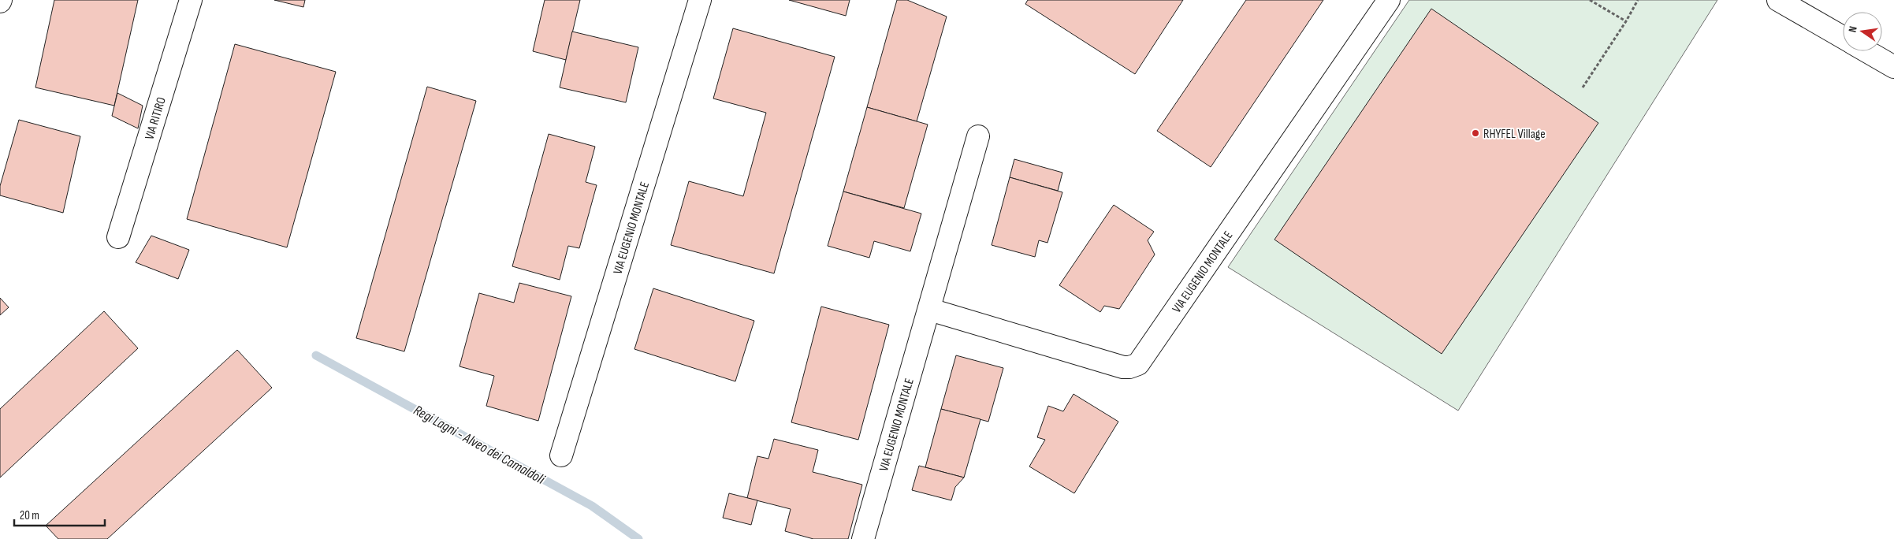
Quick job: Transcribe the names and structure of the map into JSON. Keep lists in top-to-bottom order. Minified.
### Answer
{"streets":{"street":["VIA RITIRO","VIA EUGENIO MONTALE"]},"water":["Regi Lagni - Alveo dei Camaldoli"],"places":["RHYFEL Village"],"scale_bar":"20 m","north":"left"}
